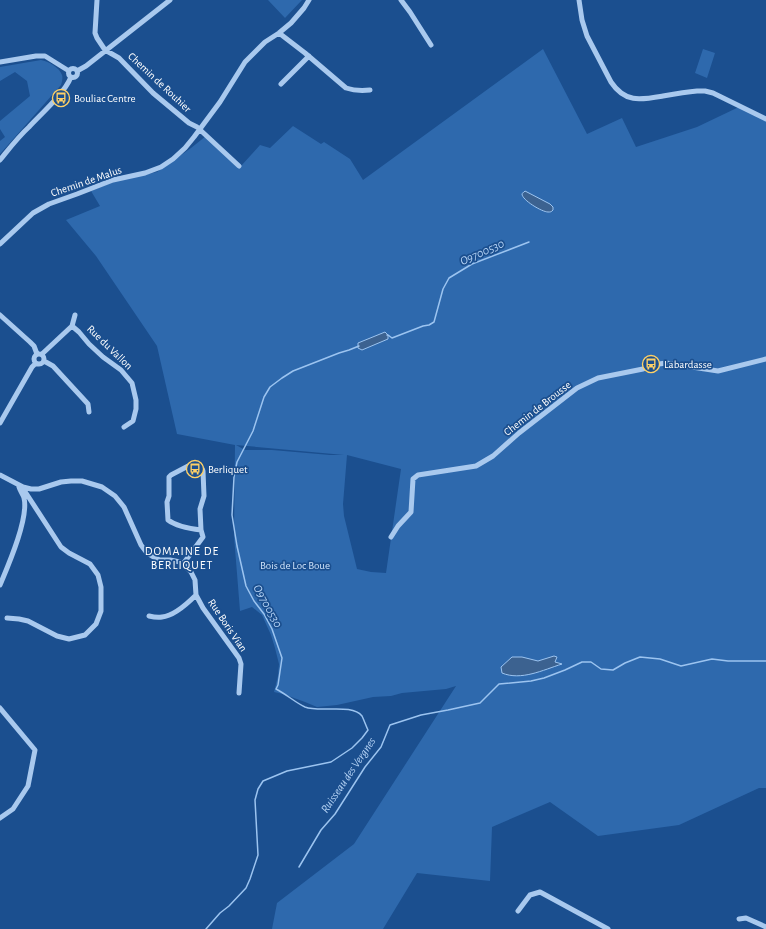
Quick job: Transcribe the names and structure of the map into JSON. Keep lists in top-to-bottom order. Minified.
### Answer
{"streets":{"street":["Chemin de Rouhier","Chemin de Malus","Rue du Vallon","Chemin de Brousse","Rue Boris Vian"]},"crossings":[["Chemin de Rouhier","Chemin de Malus"]],"districts":["DOMAINE DE BERLIQUET"],"water":["O9700530","Ruisseau des Vergnes"],"parks":["Bois de Loc Boue"],"places":{"bus stop":["Bouliac Centre","Labardasse","Berliquet"]}}
